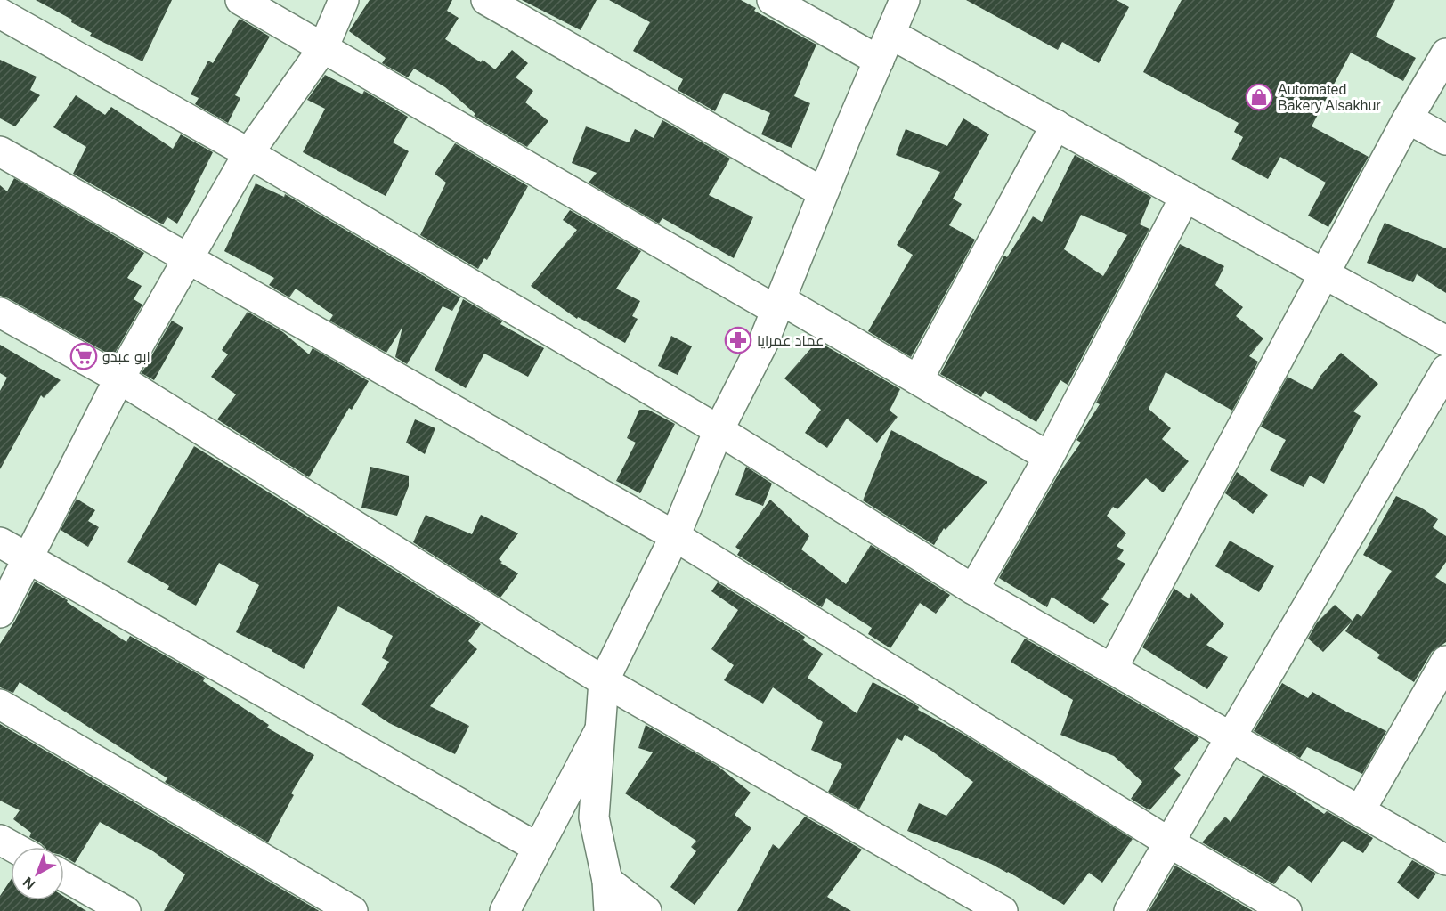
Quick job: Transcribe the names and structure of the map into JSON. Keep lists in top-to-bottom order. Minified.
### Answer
{"places":{"shop":["Automated Bakery Alsakhur"],"pharmacy":["عماد عمرايا"],"supermarket":["ابو عبدو"]},"north":"bottom left"}
